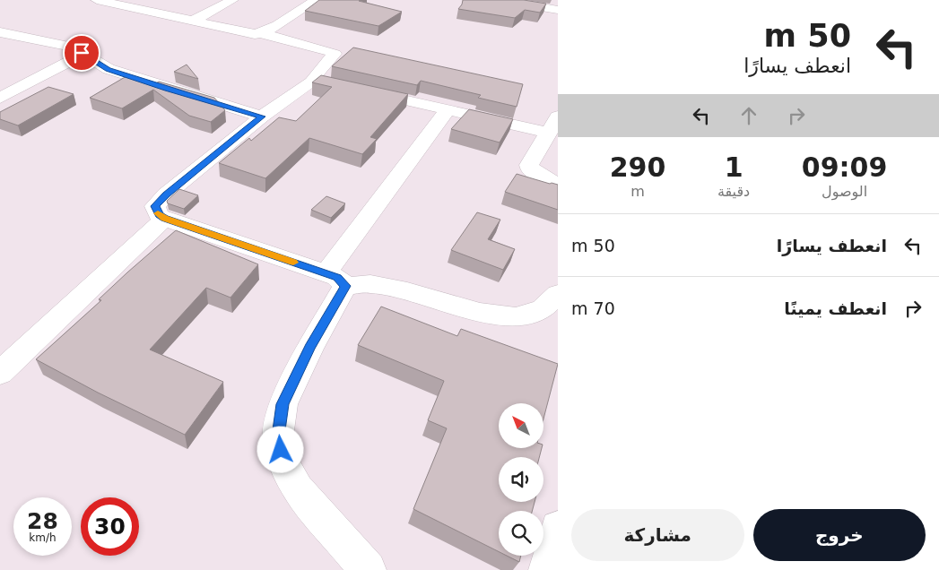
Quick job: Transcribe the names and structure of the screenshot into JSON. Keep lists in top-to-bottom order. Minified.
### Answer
{"north":"top left","page":{"turn":["50 m","انعطف يسارًا"],"eta":["09:09","الوصول","1","دقيقة","290","m"],"list":[{"name":"انعطف يسارًا","value":"50 m"},{"name":"انعطف يمينًا","value":"70 m"}],"speed":"28 km/h","limit":"30","buttons":["خروج","مشاركة"]}}
